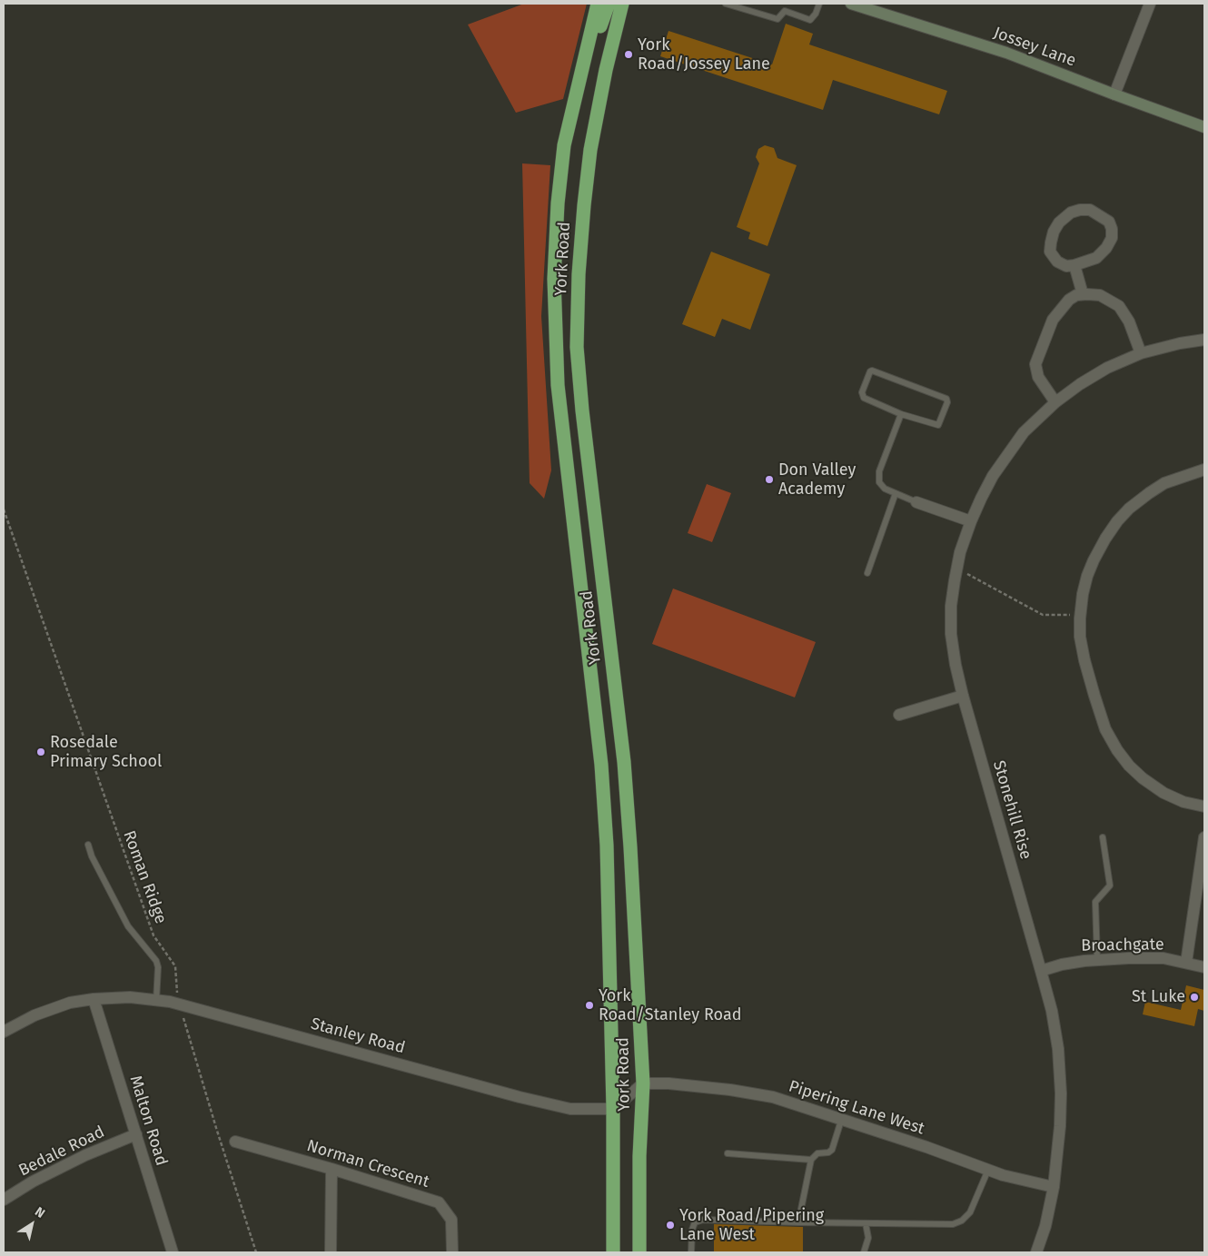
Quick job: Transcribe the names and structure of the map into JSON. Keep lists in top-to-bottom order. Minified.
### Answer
{"streets":{"highway":["York Road"],"street":["Jossey Lane","Stonehill Rise","Broachgate","Stanley Road","Pipering Lane West","Malton Road","Bedale Road","Norman Crescent"],"path":["Roman Ridge"]},"crossings":[["York Road","Stanley Road"],["York Road","Pipering Lane West"],["Stonehill Rise","Broachgate"],["Stonehill Rise","Pipering Lane West"],["Roman Ridge","Stanley Road"],["Stanley Road","Malton Road"],["Malton Road","Bedale Road"]],"places":["York Road/Jossey Lane","Don Valley Academy","Rosedale Primary School","St Luke","York Road/Stanley Road","York Road/Pipering Lane West"],"north":"top right"}
